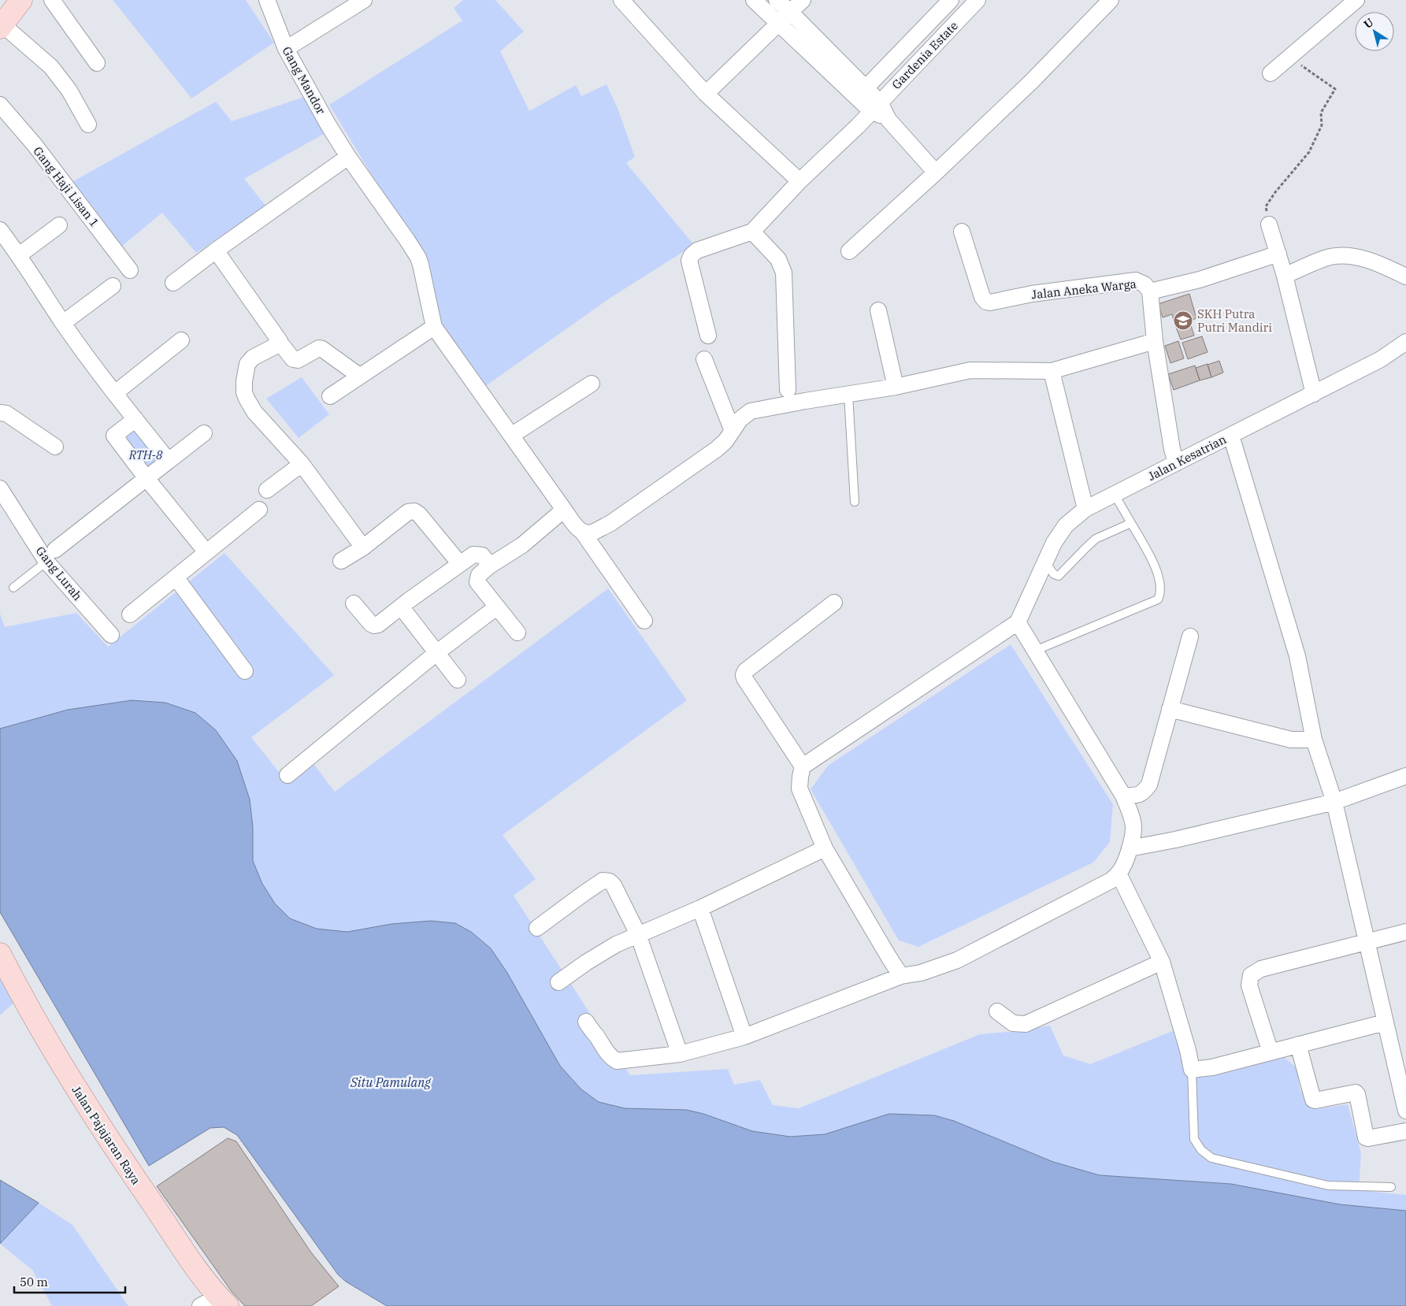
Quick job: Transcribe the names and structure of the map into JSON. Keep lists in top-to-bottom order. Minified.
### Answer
{"streets":{"main road":["Jalan Pajajaran Raya"],"street":["Gardenia Estate","Gang Mandor","Gang Haji Lisan 1","Jalan Aneka Warga","Jalan Kesatrian","Gang Lurah"]},"crossings":[["Jalan Aneka Warga","Jalan Kesatrian"]],"water":["Situ Pamulang"],"parks":["RTH-8"],"places":{"school or university":["SKH Putra Putri Mandiri"]},"scale_bar":"50 m","north":"top left"}
